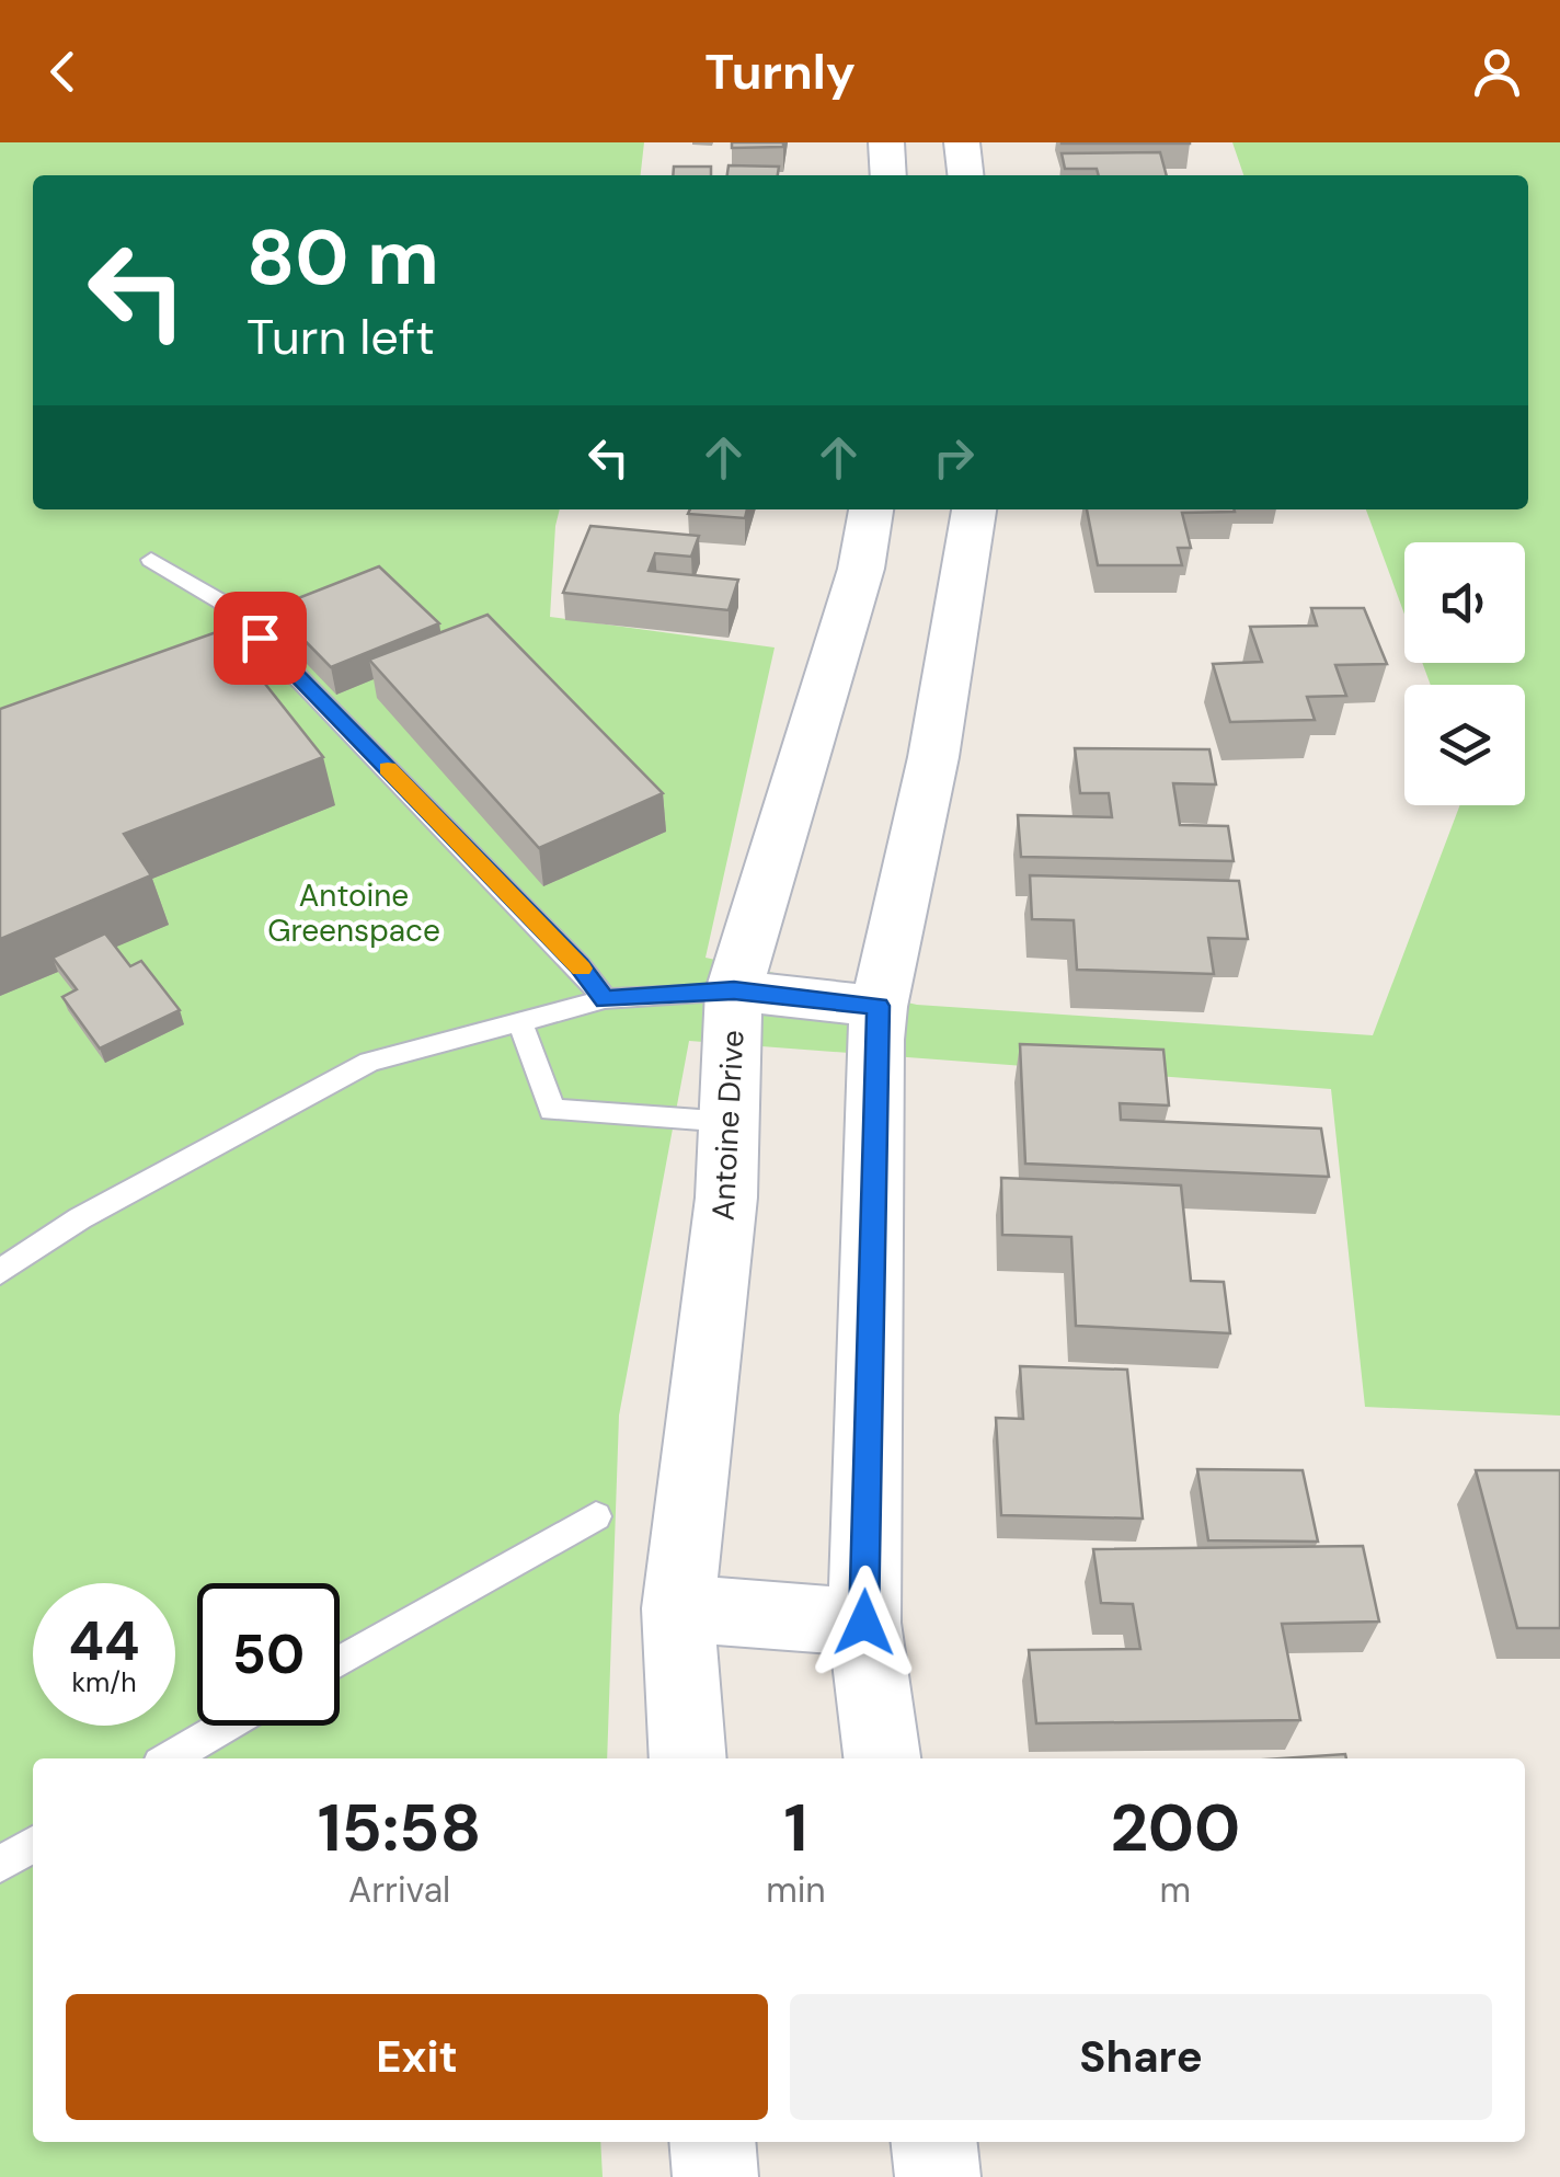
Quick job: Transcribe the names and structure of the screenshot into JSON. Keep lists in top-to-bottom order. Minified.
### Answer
{"streets":{"main road":["Antoine Drive"]},"parks":["Antoine Greenspace"],"page":{"header":"Turnly","turn":["80 m","Turn left"],"speed":"44 km/h","limit":"50","eta":["15:58","Arrival","1","min","200","m"],"buttons":["Exit","Share"]}}
